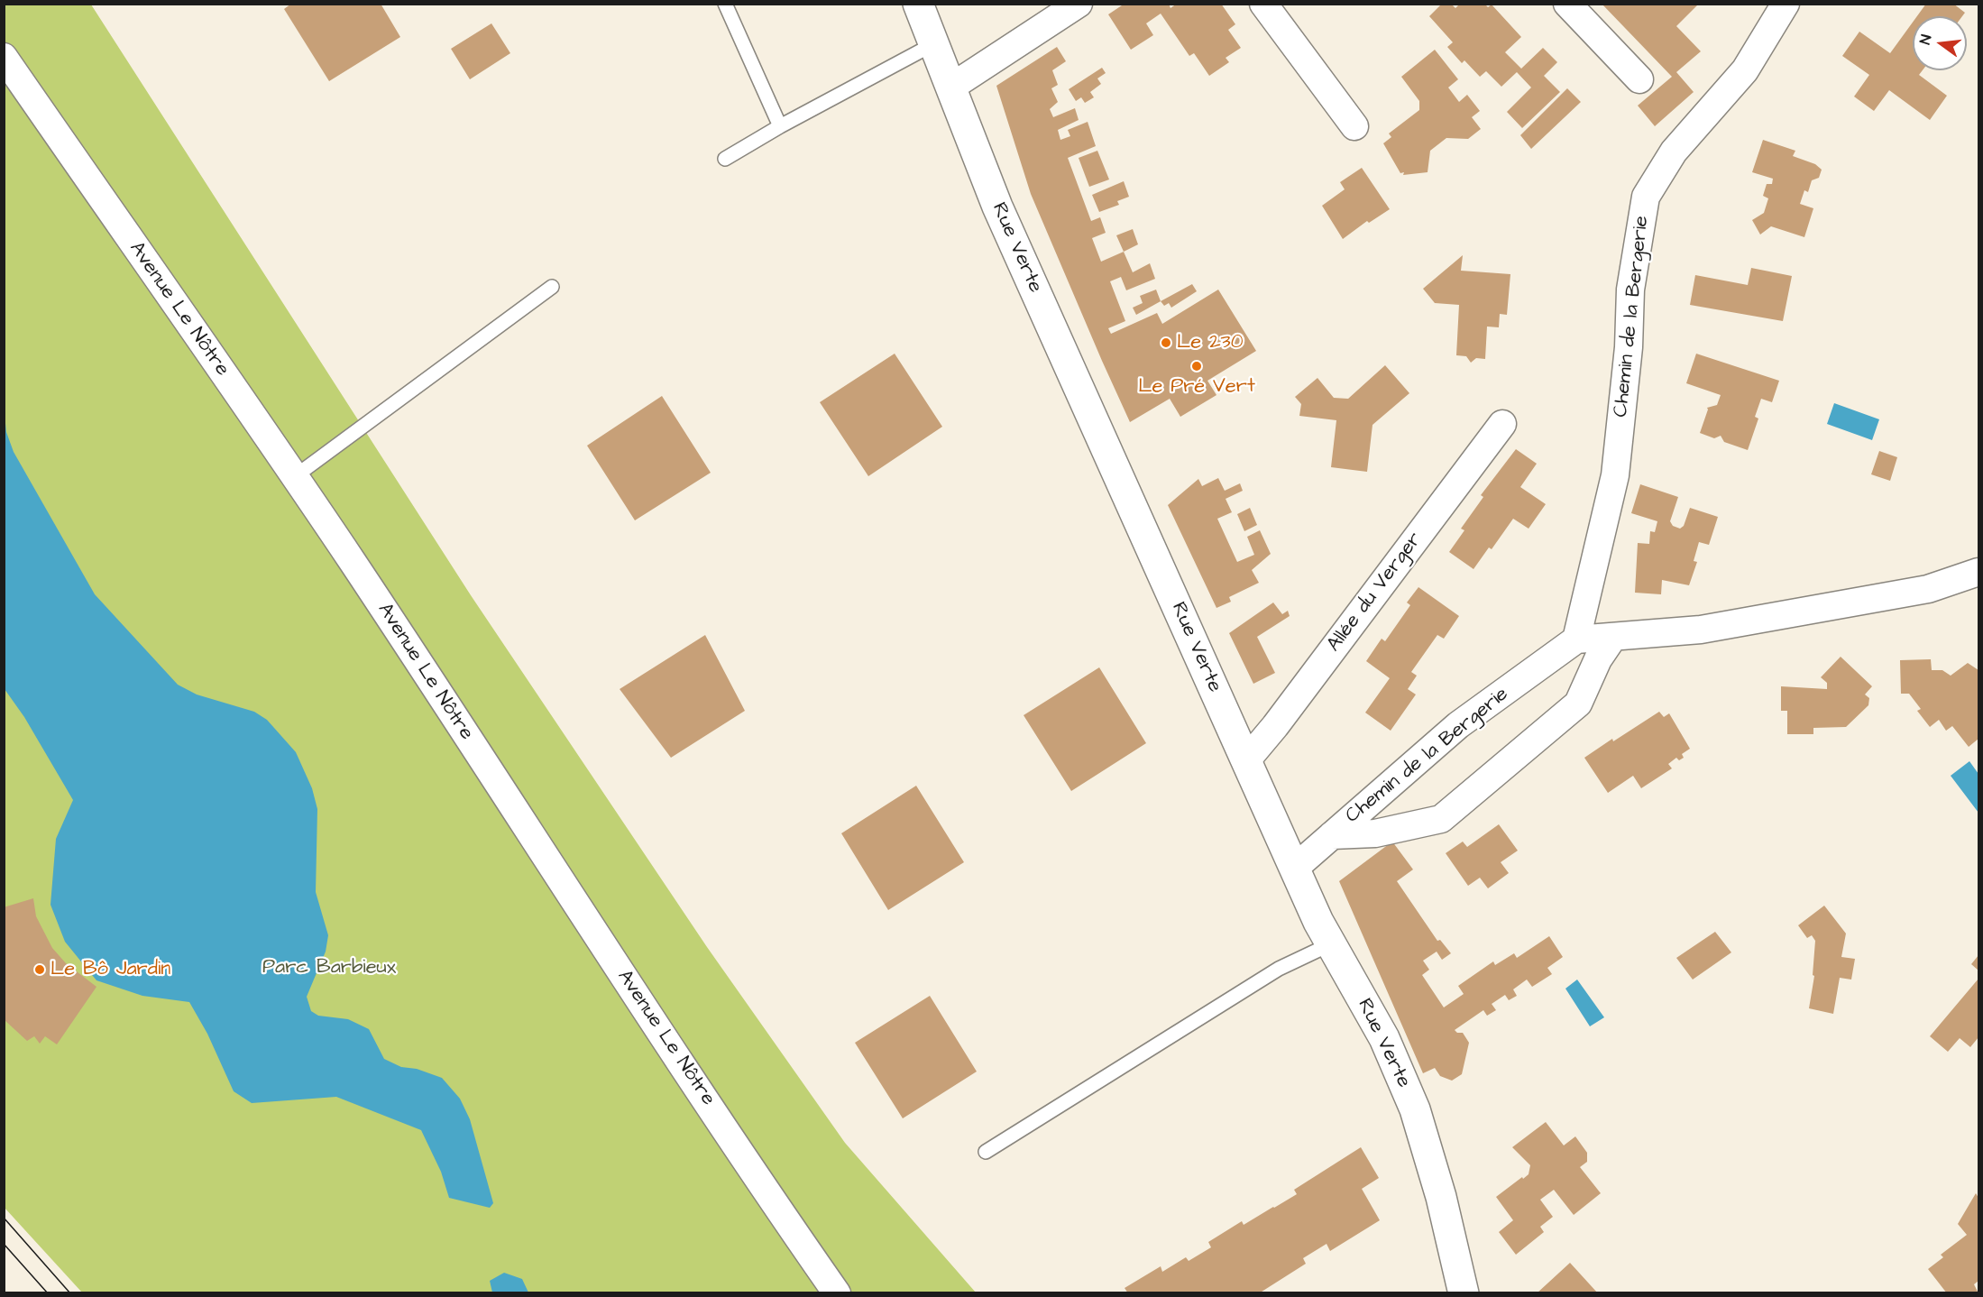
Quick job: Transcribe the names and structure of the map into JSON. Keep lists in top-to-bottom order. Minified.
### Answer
{"streets":{"street":["Rue Verte","Avenue Le Nôtre","Chemin de la Bergerie","Allée du Verger"]},"crossings":[["Rue Verte","Chemin de la Bergerie"],["Rue Verte","Allée du Verger"]],"parks":["Parc Barbieux"],"places":["Le 230","Le Pré Vert","Le Bô Jardin"],"north":"left"}
